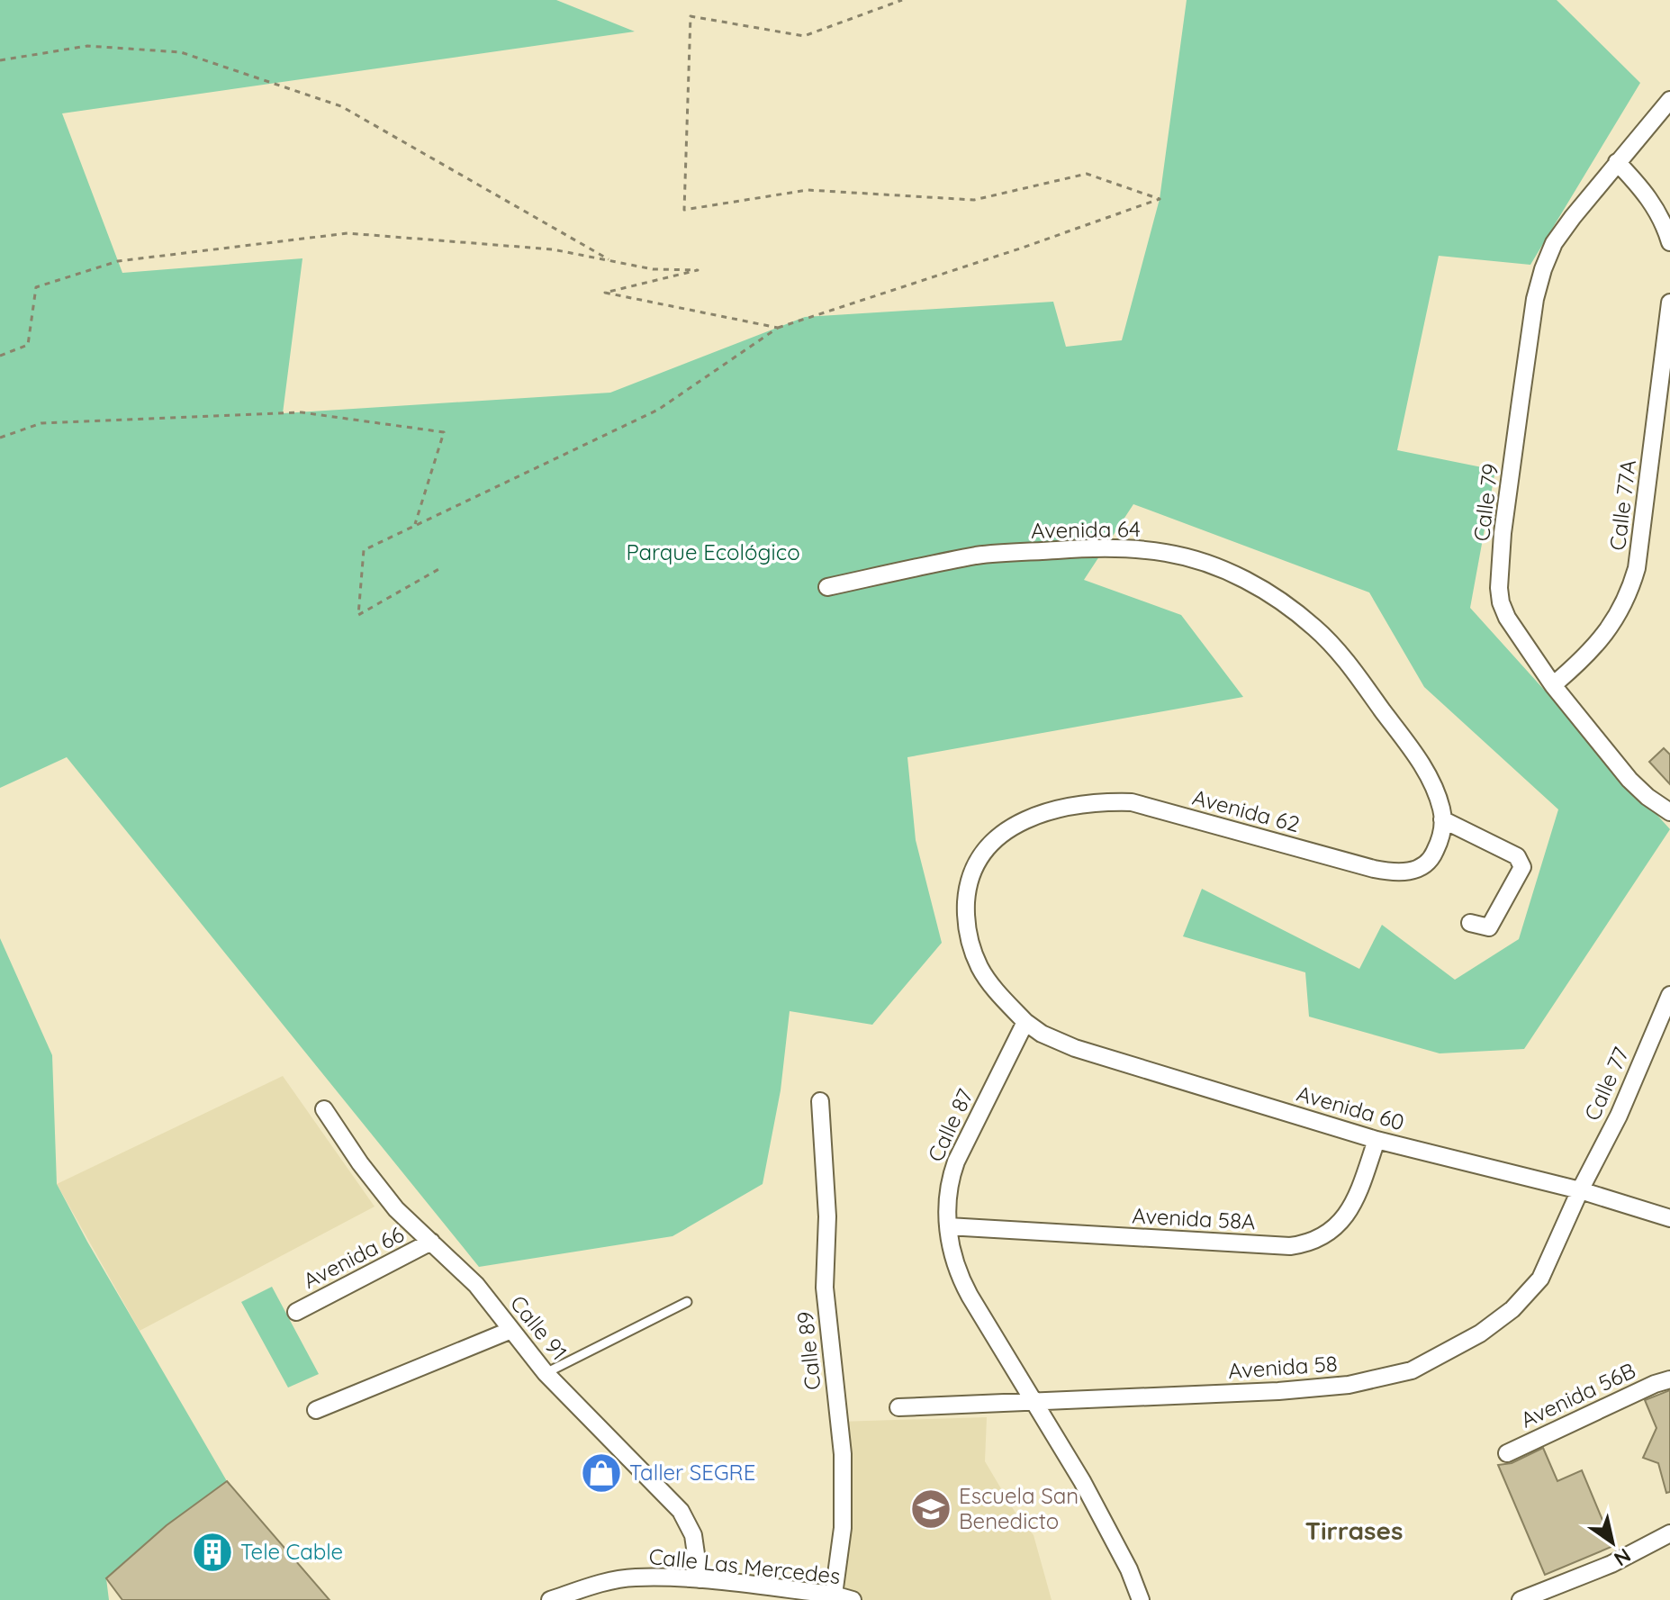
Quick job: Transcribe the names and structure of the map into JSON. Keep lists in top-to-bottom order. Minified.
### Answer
{"streets":{"street":["Calle 79","Calle 77A","Avenida 64","Avenida 62","Calle 77","Avenida 60","Calle 87","Avenida 58A","Avenida 66","Calle 91","Calle 89","Avenida 58","Avenida 56B","Calle Las Mercedes"]},"crossings":[["Calle 79","Calle 77A"],["Avenida 64","Avenida 62"],["Avenida 62","Avenida 60"],["Avenida 62","Calle 87"],["Calle 77","Avenida 60"],["Calle 77","Avenida 58"],["Avenida 60","Calle 87"],["Avenida 60","Avenida 58A"],["Avenida 60","Avenida 58"],["Calle 87","Avenida 58A"],["Calle 87","Avenida 58"],["Avenida 66","Calle 91"],["Calle 91","Calle Las Mercedes"],["Calle 89","Calle Las Mercedes"]],"districts":["Tirrases"],"parks":["Parque Ecológico"],"places":{"shop":["Taller SEGRE"],"school or university":["Escuela San Benedicto"],"building":["Tele Cable"]},"north":"bottom right"}
